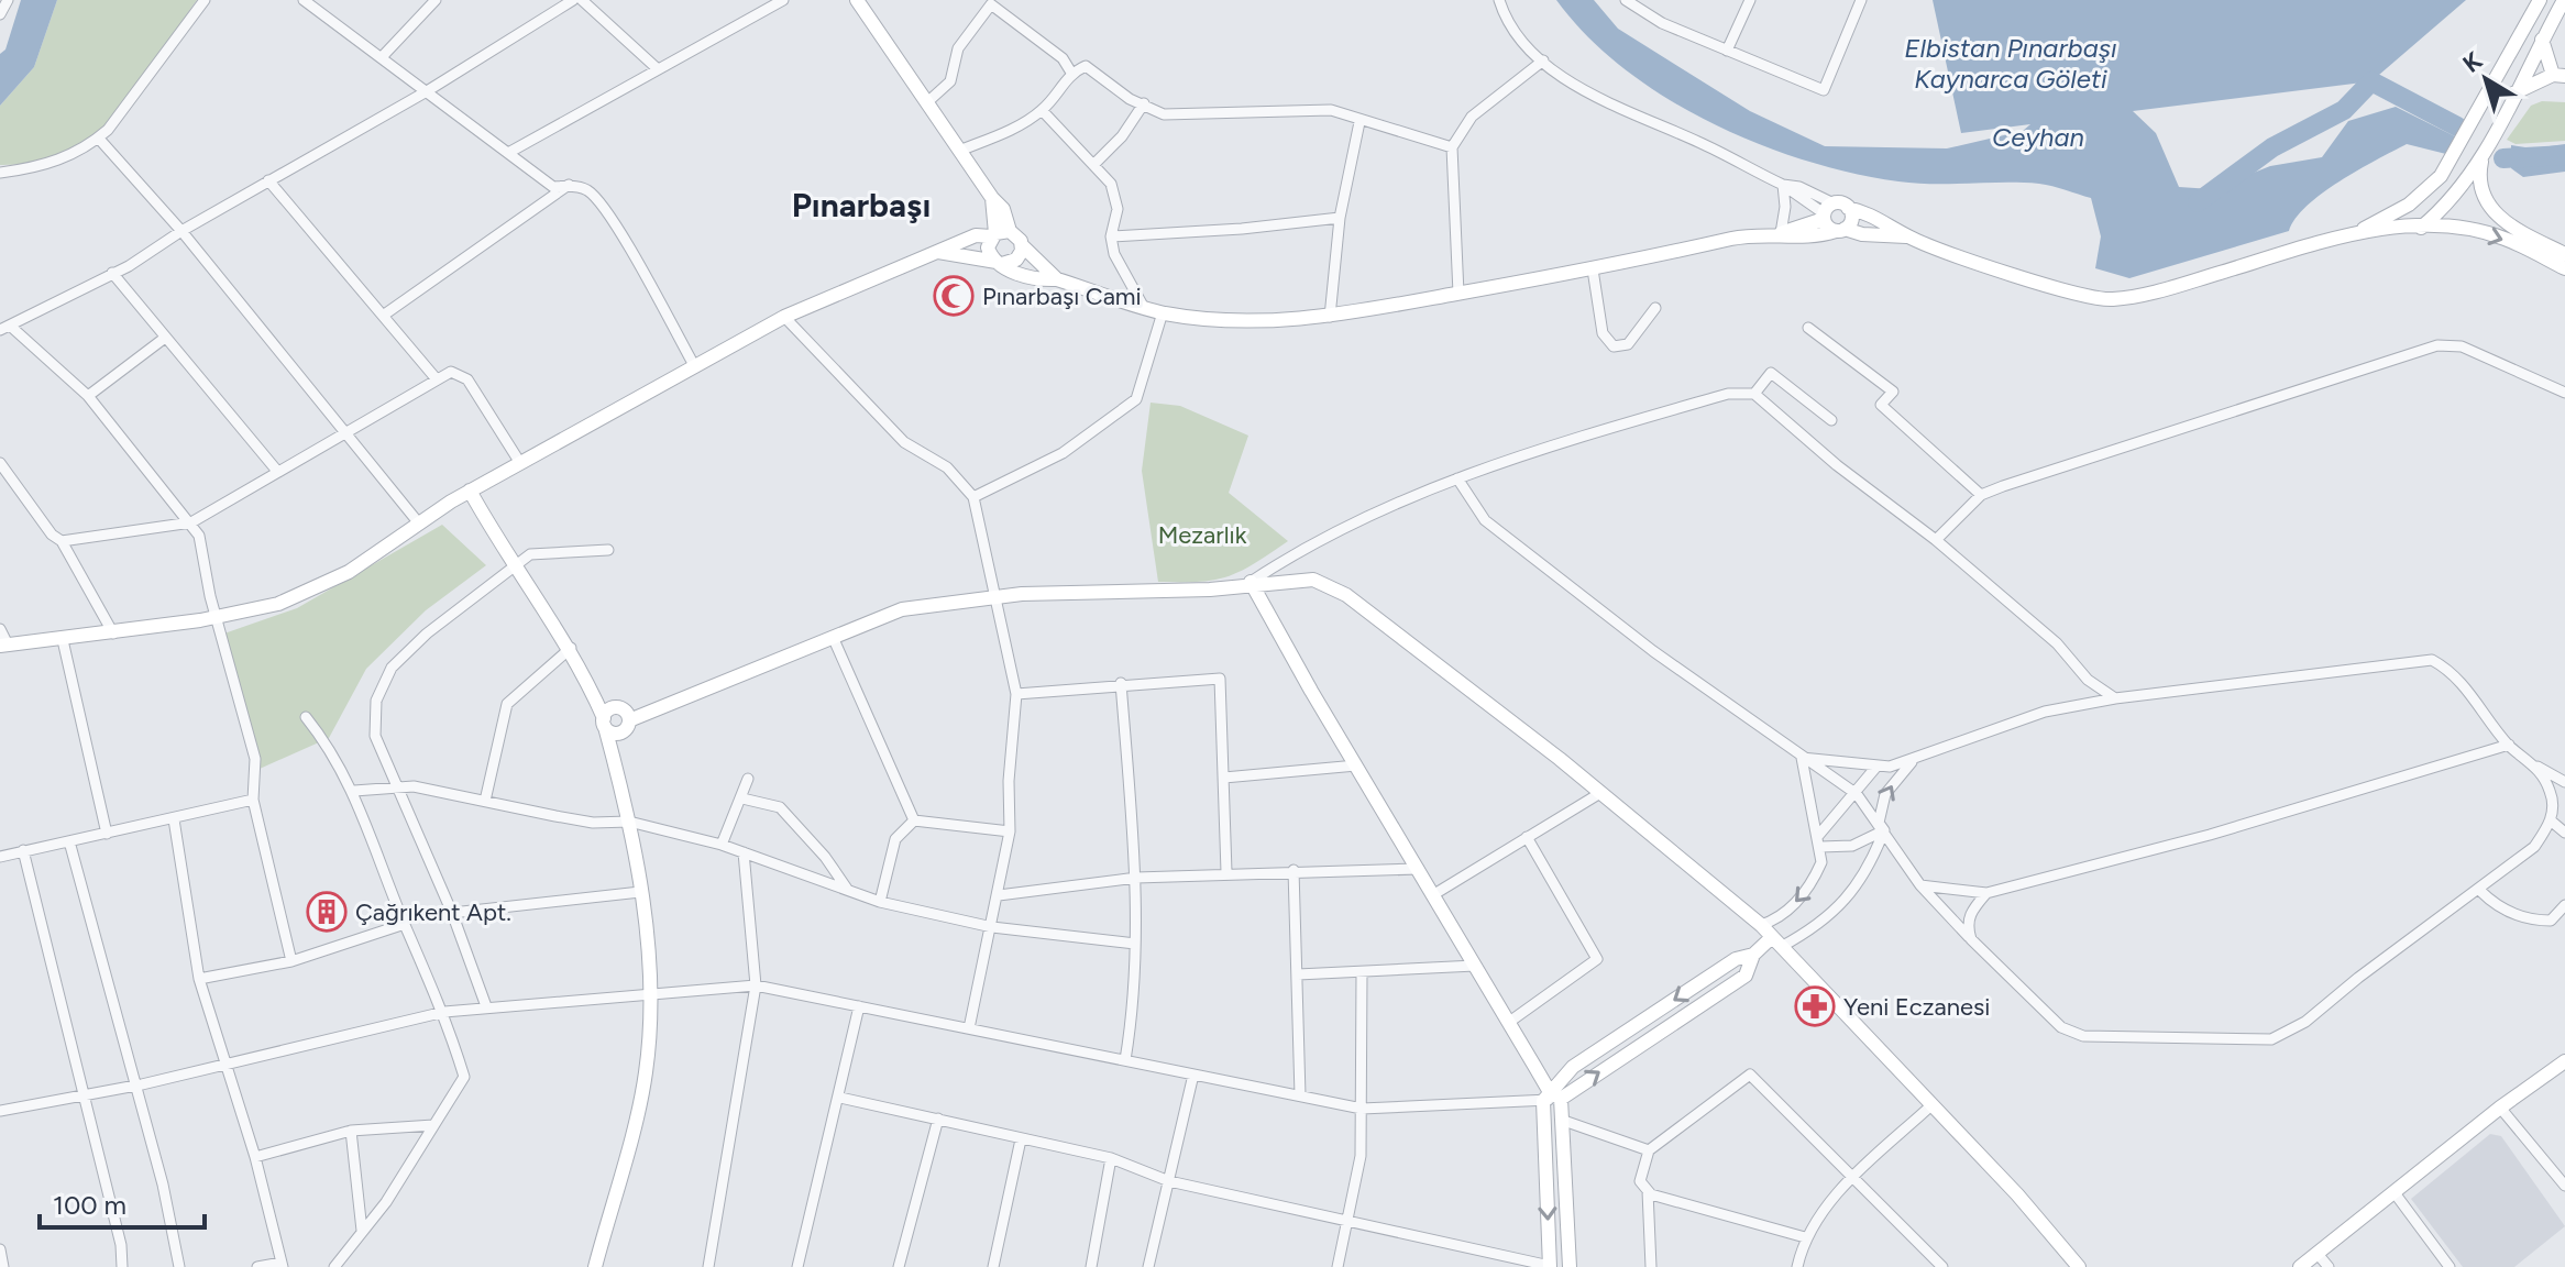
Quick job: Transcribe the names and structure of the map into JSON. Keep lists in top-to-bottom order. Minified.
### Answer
{"districts":["Pınarbaşı"],"water":["Elbistan Pınarbaşı Kaynarca Göleti","Ceyhan"],"parks":["Mezarlık"],"places":{"mosque":["Pınarbaşı Cami"],"building":["Çağrıkent Apt."],"pharmacy":["Yeni Eczanesi"]},"scale_bar":"100 m","north":"top left"}
